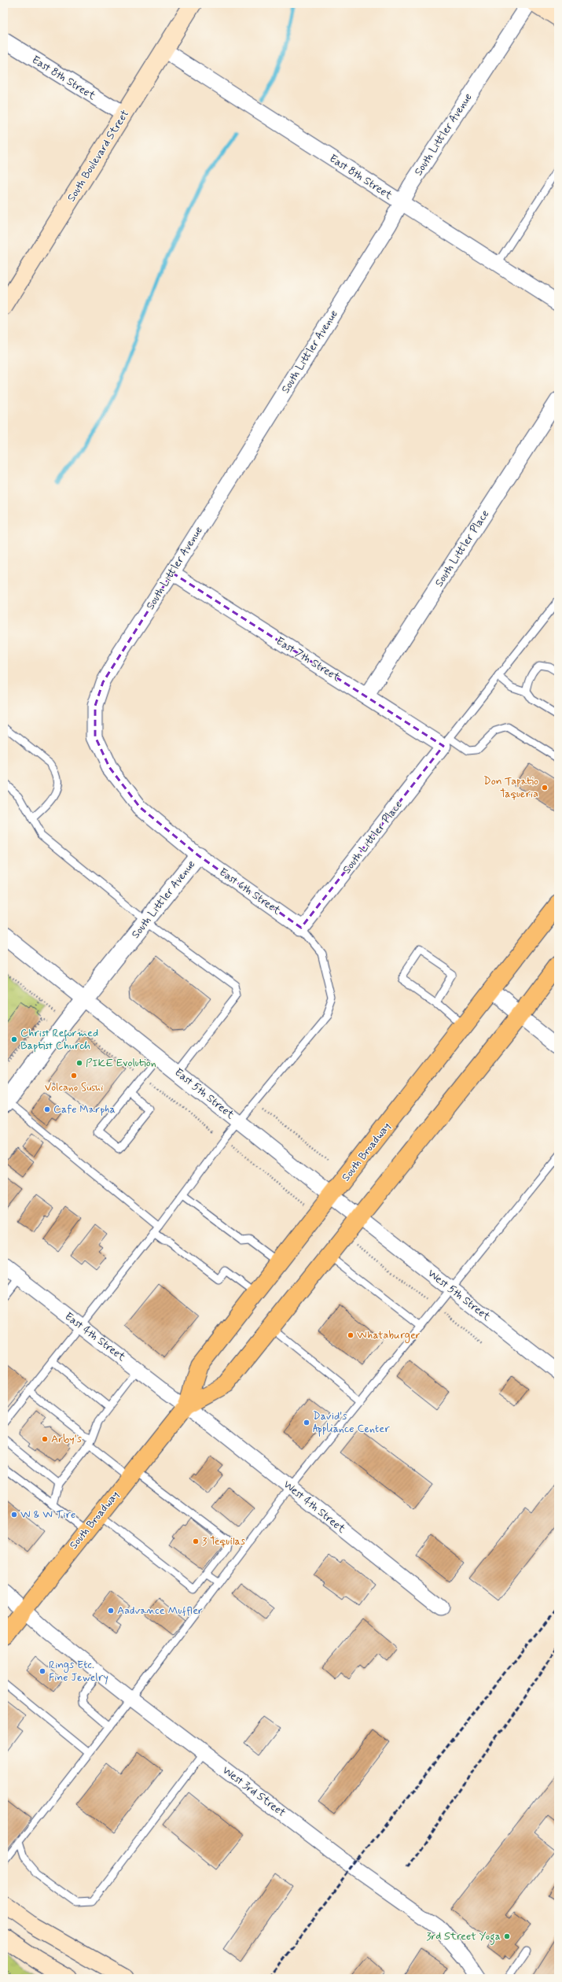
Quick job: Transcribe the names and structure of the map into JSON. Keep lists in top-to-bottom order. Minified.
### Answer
{"streets":{"main road":["South Boulevard Street","South Broadway"],"street":["East 8th Street","South Littler Avenue","South Littler Place","East 7th Street","East 6th Street","East 5th Street","West 5th Street","East 4th Street","West 4th Street","West 3rd Street"]},"crossings":[["East 8th Street","South Littler Avenue"],["East 8th Street","South Boulevard Street"],["South Littler Avenue","East 7th Street"],["South Littler Avenue","East 6th Street"],["South Littler Avenue","East 5th Street"],["South Littler Place","East 7th Street"],["South Littler Place","East 6th Street"],["East 5th Street","South Broadway"],["East 5th Street","West 5th Street"],["South Broadway","West 5th Street"],["South Broadway","East 4th Street"],["South Broadway","West 4th Street"],["South Broadway","West 3rd Street"],["East 4th Street","West 4th Street"]],"places":["Don Tapatio Taqueria","Christ Reformed Baptist Church","PIKE Evolution","Volcano Sushi","Cafe Marpha","Whataburger","David's Appliance Center","Arby's","W & W Tire","3 Tequilas","Aadvance Muffler","Rings Etc. Fine Jewelry","3rd Street Yoga"]}
